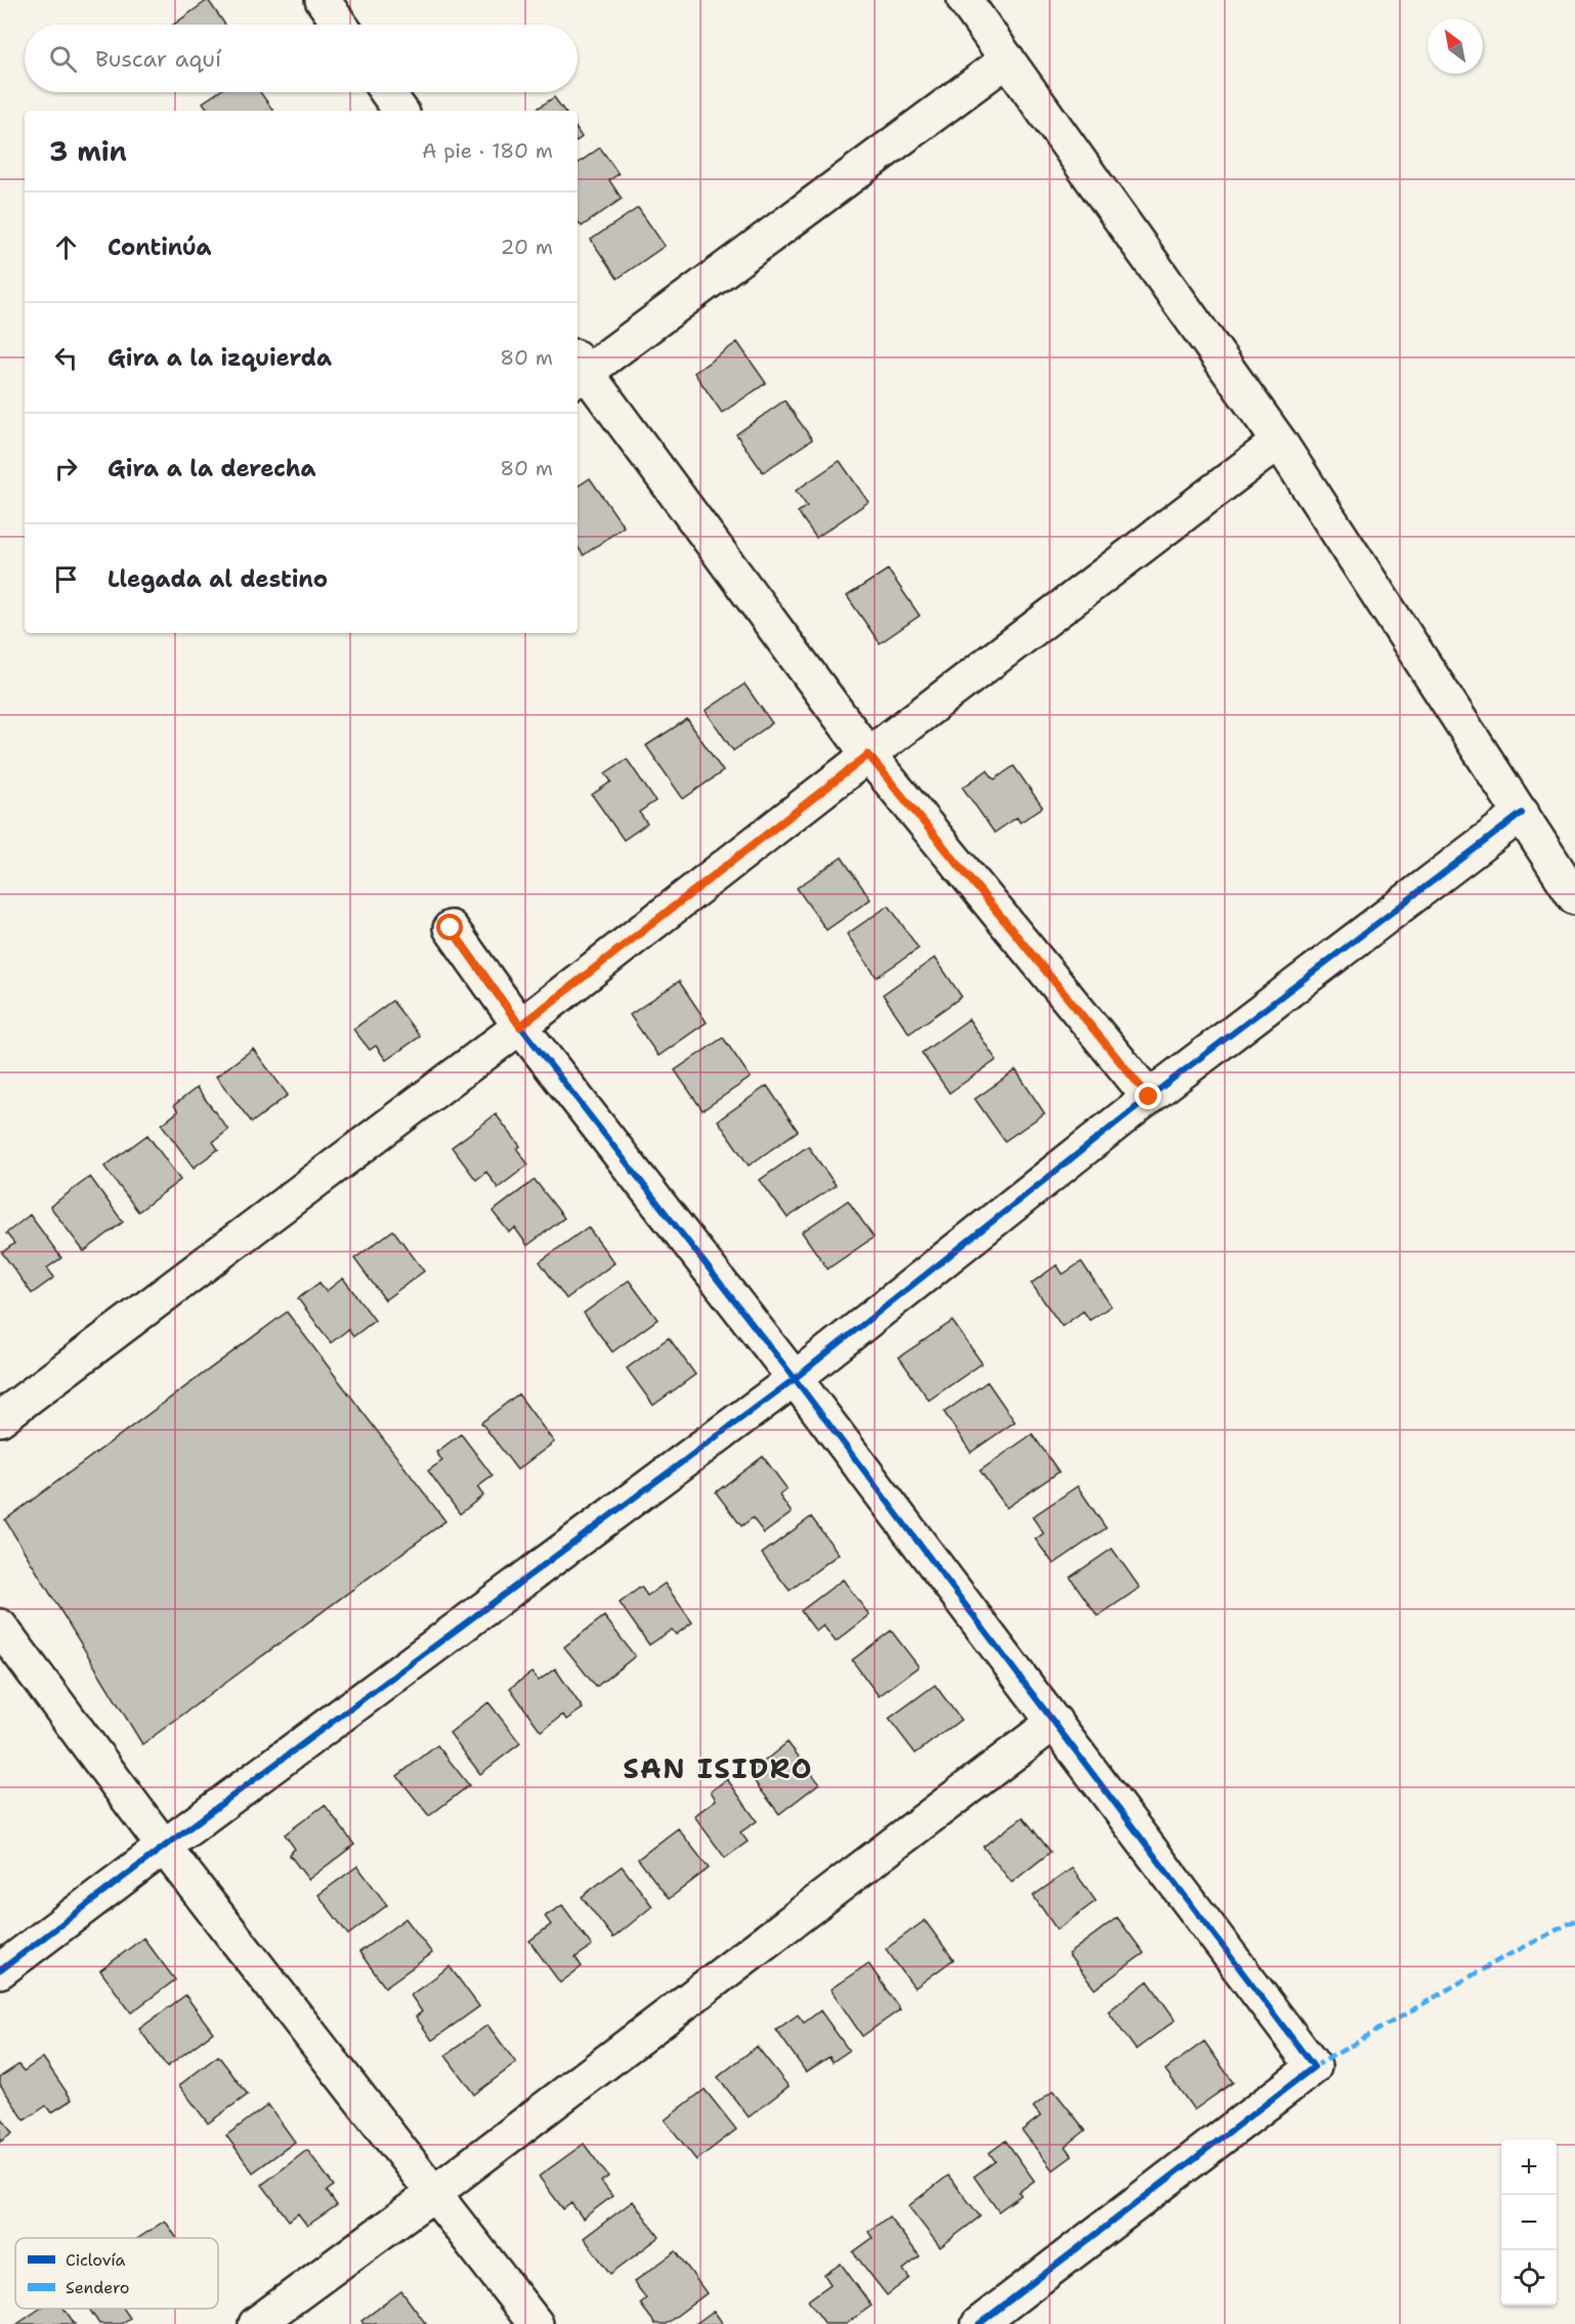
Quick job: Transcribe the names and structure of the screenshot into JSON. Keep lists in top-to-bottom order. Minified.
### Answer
{"districts":["SAN ISIDRO"],"legend":["Ciclovía","Sendero"],"north":"top left","page":{"search":"Buscar aquí","heading":["3 min","A pie · 180 m"],"list":[["Continúa","20 m"],["Gira a la izquierda","80 m"],["Gira a la derecha","80 m"],"Llegada al destino"],"map_buttons":["+","−"]}}
